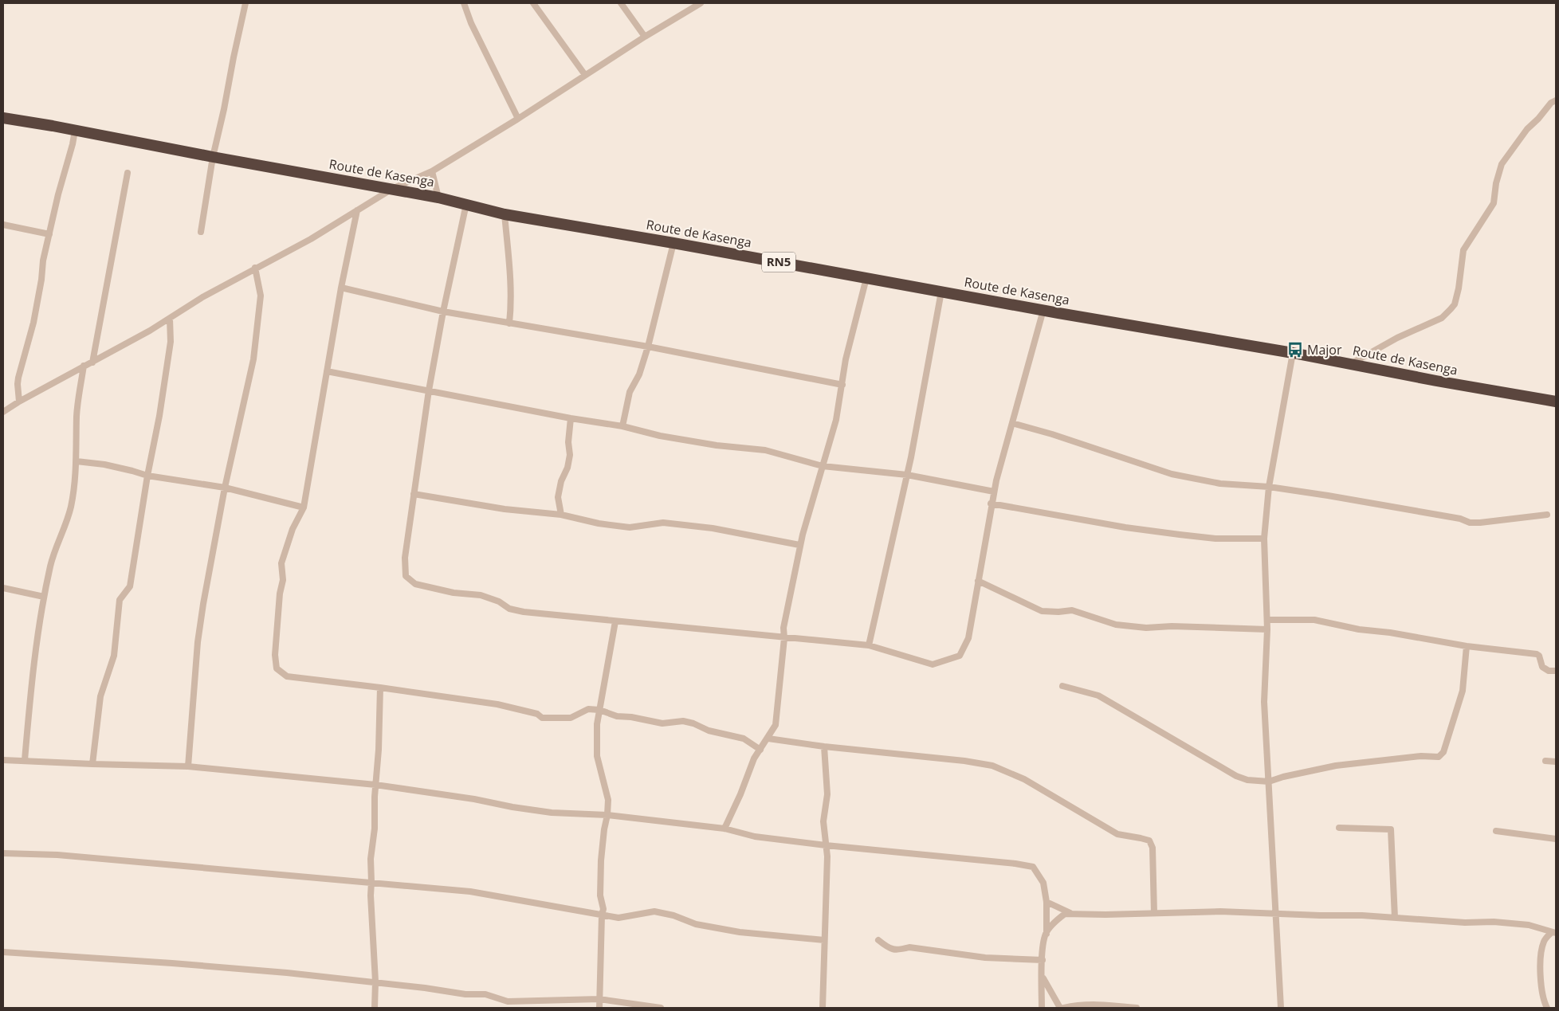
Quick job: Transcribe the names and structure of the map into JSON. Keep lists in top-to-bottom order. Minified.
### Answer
{"streets":{"highway":["Route de Kasenga","RN5"]},"places":{"bus stop":["Major"]}}
